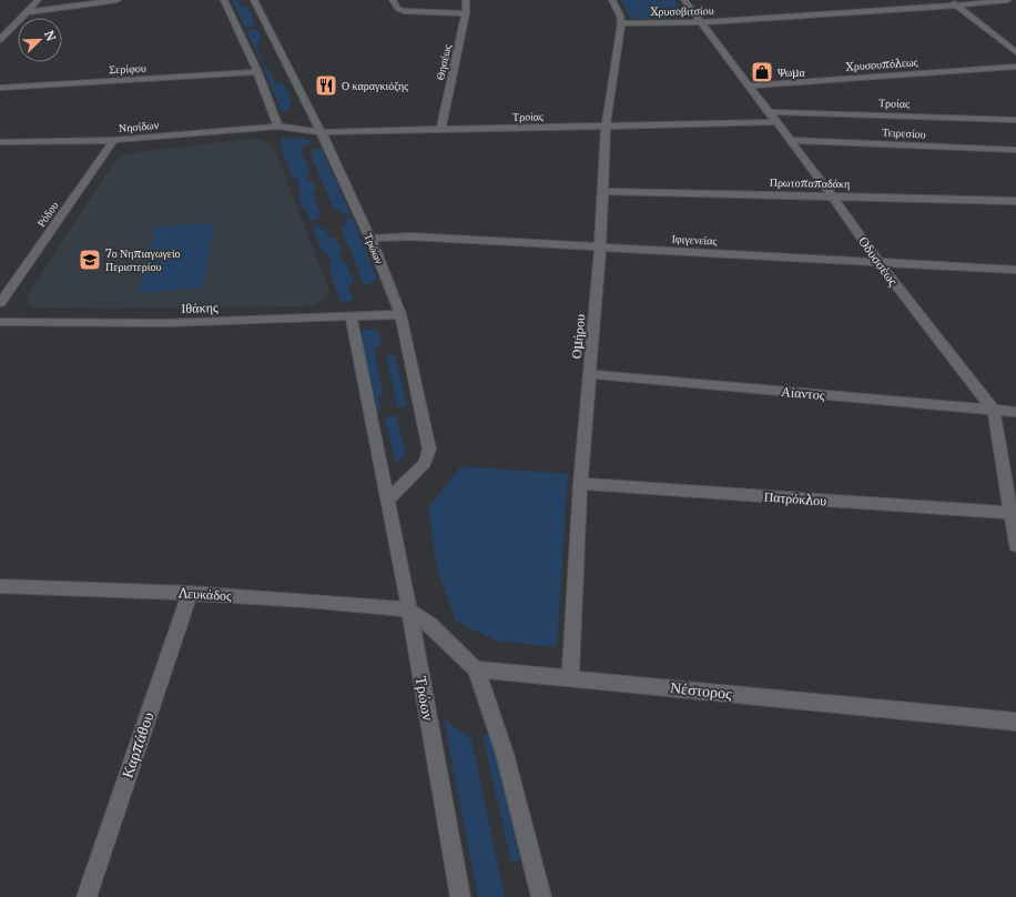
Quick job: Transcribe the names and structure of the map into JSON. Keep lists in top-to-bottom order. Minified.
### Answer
{"streets":{"street":["Χρυσοβιτσίου","Θησέως","Χρυσουπόλεως","Σερίφου","Τροίας","Νησίδων","Τειρεσίου","Πρωτοπαπαδάκη","Ρόδου","Ιφιγενείας","Τρώων","Οδυσσέως","Ιθάκης","Ομήρου","Αίαντος","Πατρόκλου","Λευκάδος","Νέστορος","Καρπάθου"]},"crossings":[["Χρυσοβιτσίου","Οδυσσέως"],["Χρυσοβιτσίου","Ομήρου"],["Θησέως","Τροίας"],["Χρυσουπόλεως","Οδυσσέως"],["Τροίας","Νησίδων"],["Τροίας","Τρώων"],["Τροίας","Οδυσσέως"],["Τροίας","Ομήρου"],["Νησίδων","Ρόδου"],["Τειρεσίου","Οδυσσέως"],["Πρωτοπαπαδάκη","Οδυσσέως"],["Πρωτοπαπαδάκη","Ομήρου"],["Ιφιγενείας","Τρώων"],["Ιφιγενείας","Οδυσσέως"],["Ιφιγενείας","Ομήρου"],["Τρώων","Ιθάκης"],["Τρώων","Λευκάδος"],["Οδυσσέως","Αίαντος"],["Οδυσσέως","Πατρόκλου"],["Ομήρου","Αίαντος"],["Ομήρου","Πατρόκλου"],["Ομήρου","Νέστορος"],["Λευκάδος","Καρπάθου"]],"places":{"shop":["Ψωμα"],"restaurant":["Ο καραγκιόζης"],"school or university":["7ο Νηπιαγωγείο Περιστερίου"]},"north":"top right"}
